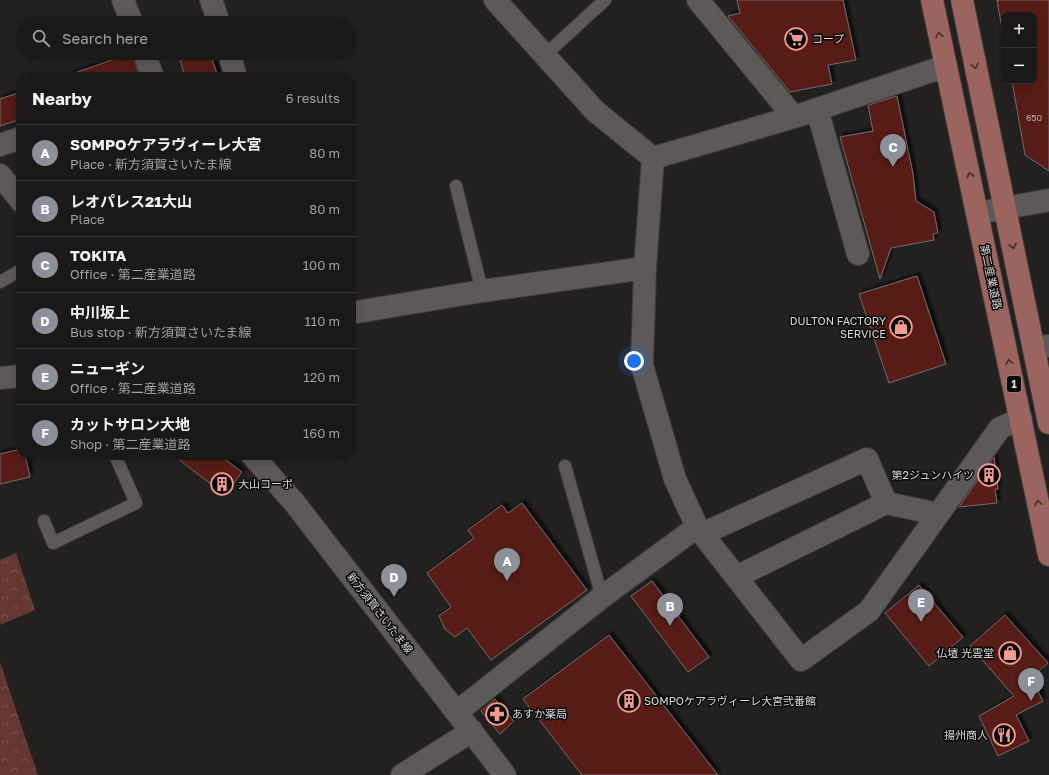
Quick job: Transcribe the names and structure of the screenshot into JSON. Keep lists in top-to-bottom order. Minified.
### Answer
{"streets":{"main road":["第二産業道路","1"],"street":["新方須賀さいたま線"]},"places":{"supermarket":["コープ"],"shop":["DULTON FACTORY SERVICE","仏壇 光雲堂"],"building":["第2ジュンハイツ","大山コーポ","SOMPOケアラヴィーレ大宮弐番館"],"pharmacy":["あすか薬局"],"restaurant":["揚州商人"]},"house_numbers":["650"],"page":{"map_buttons":["+","−"],"search":"Search here","heading":["Nearby","6 results"],"list":[{"mark":"A","name":"SOMPOケアラヴィーレ大宮","note":"Place · 新方須賀さいたま線","value":"80 m"},{"mark":"B","name":"レオパレス21大山","note":"Place","value":"80 m"},{"mark":"C","name":"TOKITA","note":"Office · 第二産業道路","value":"100 m"},{"mark":"D","name":"中川坂上","note":"Bus stop · 新方須賀さいたま線","value":"110 m"},{"mark":"E","name":"ニューギン","note":"Office · 第二産業道路","value":"120 m"},{"mark":"F","name":"カットサロン大地","note":"Shop · 第二産業道路","value":"160 m"}],"pins":["C","A","D","E","B","F"]}}
